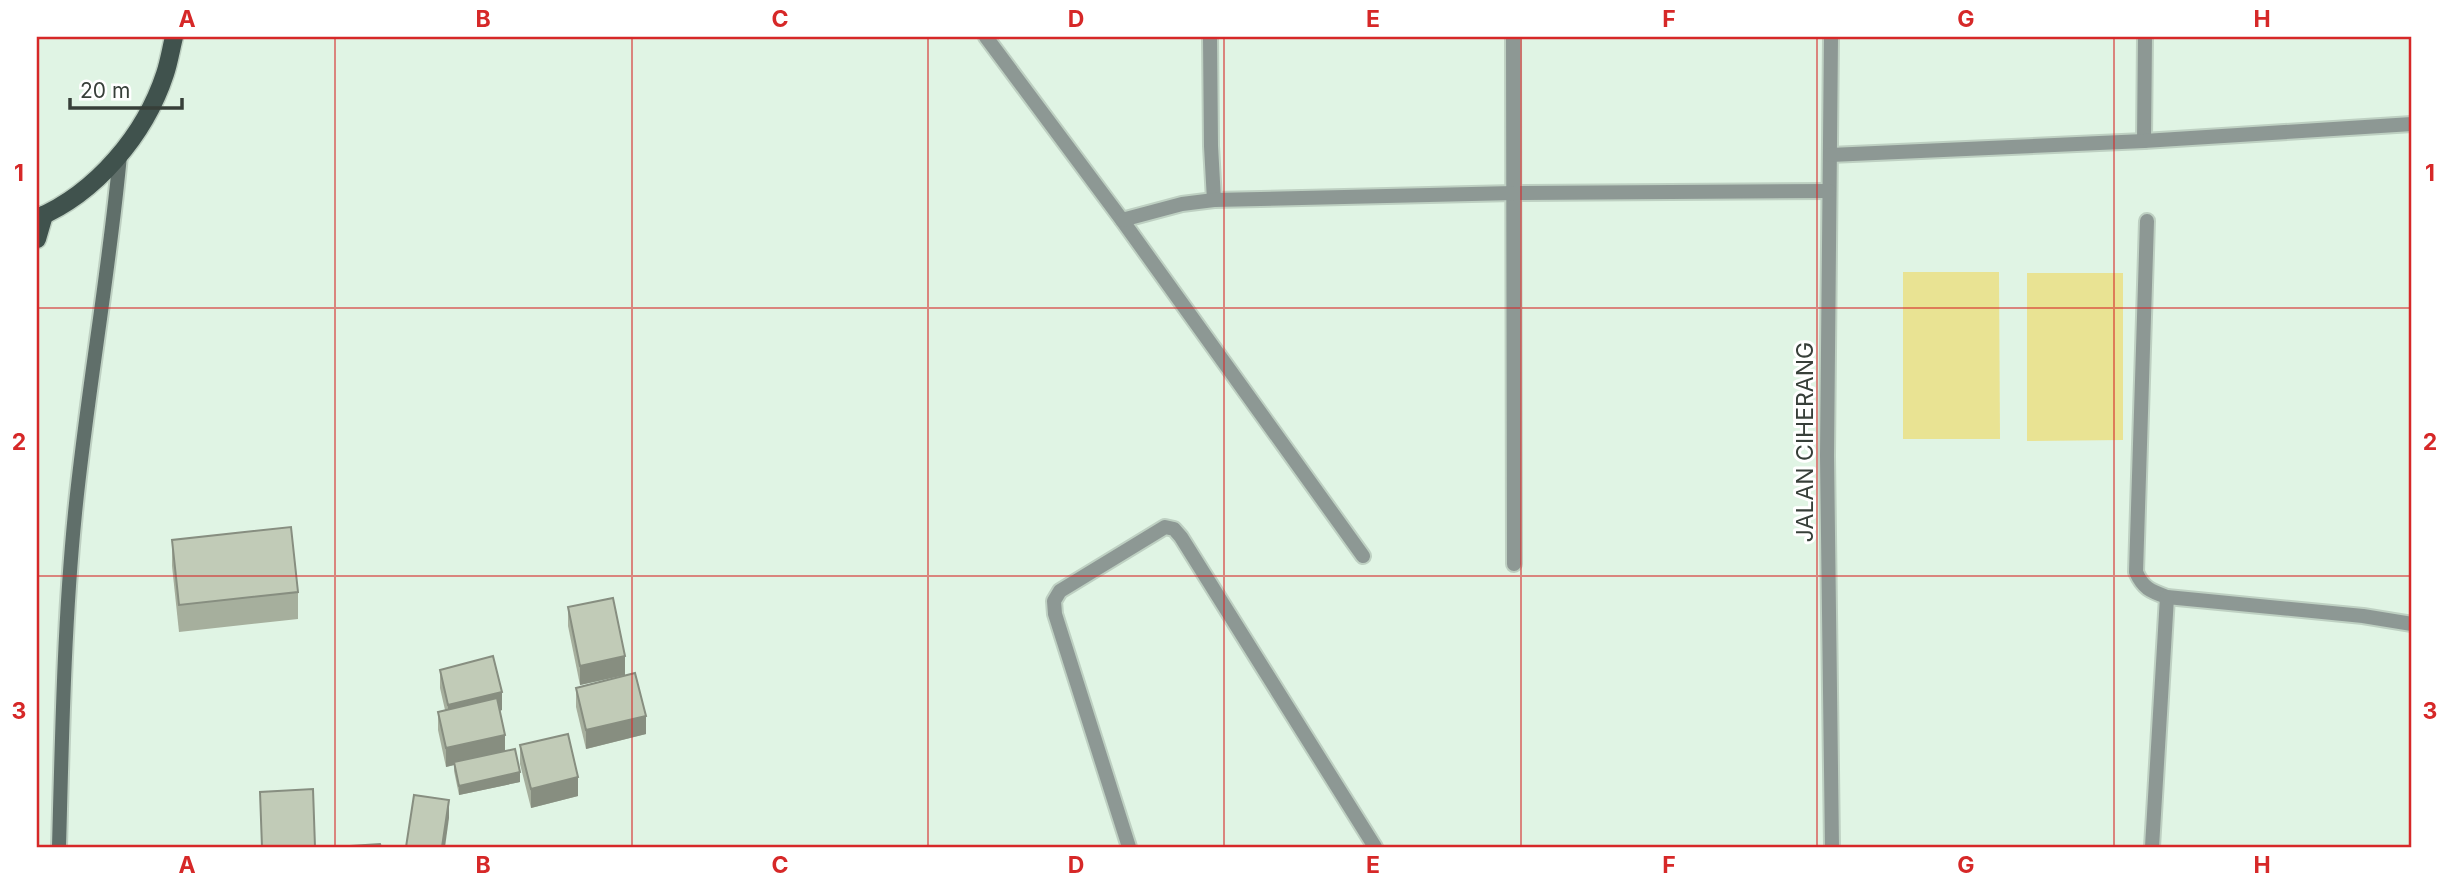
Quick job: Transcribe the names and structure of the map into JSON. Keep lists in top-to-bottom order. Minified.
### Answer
{"streets":{"street":["JALAN CIHERANG"]},"scale_bar":"20 m","grid":{"columns":["A","B","C","D","E","F","G","H"],"rows":["1","2","3"]}}
